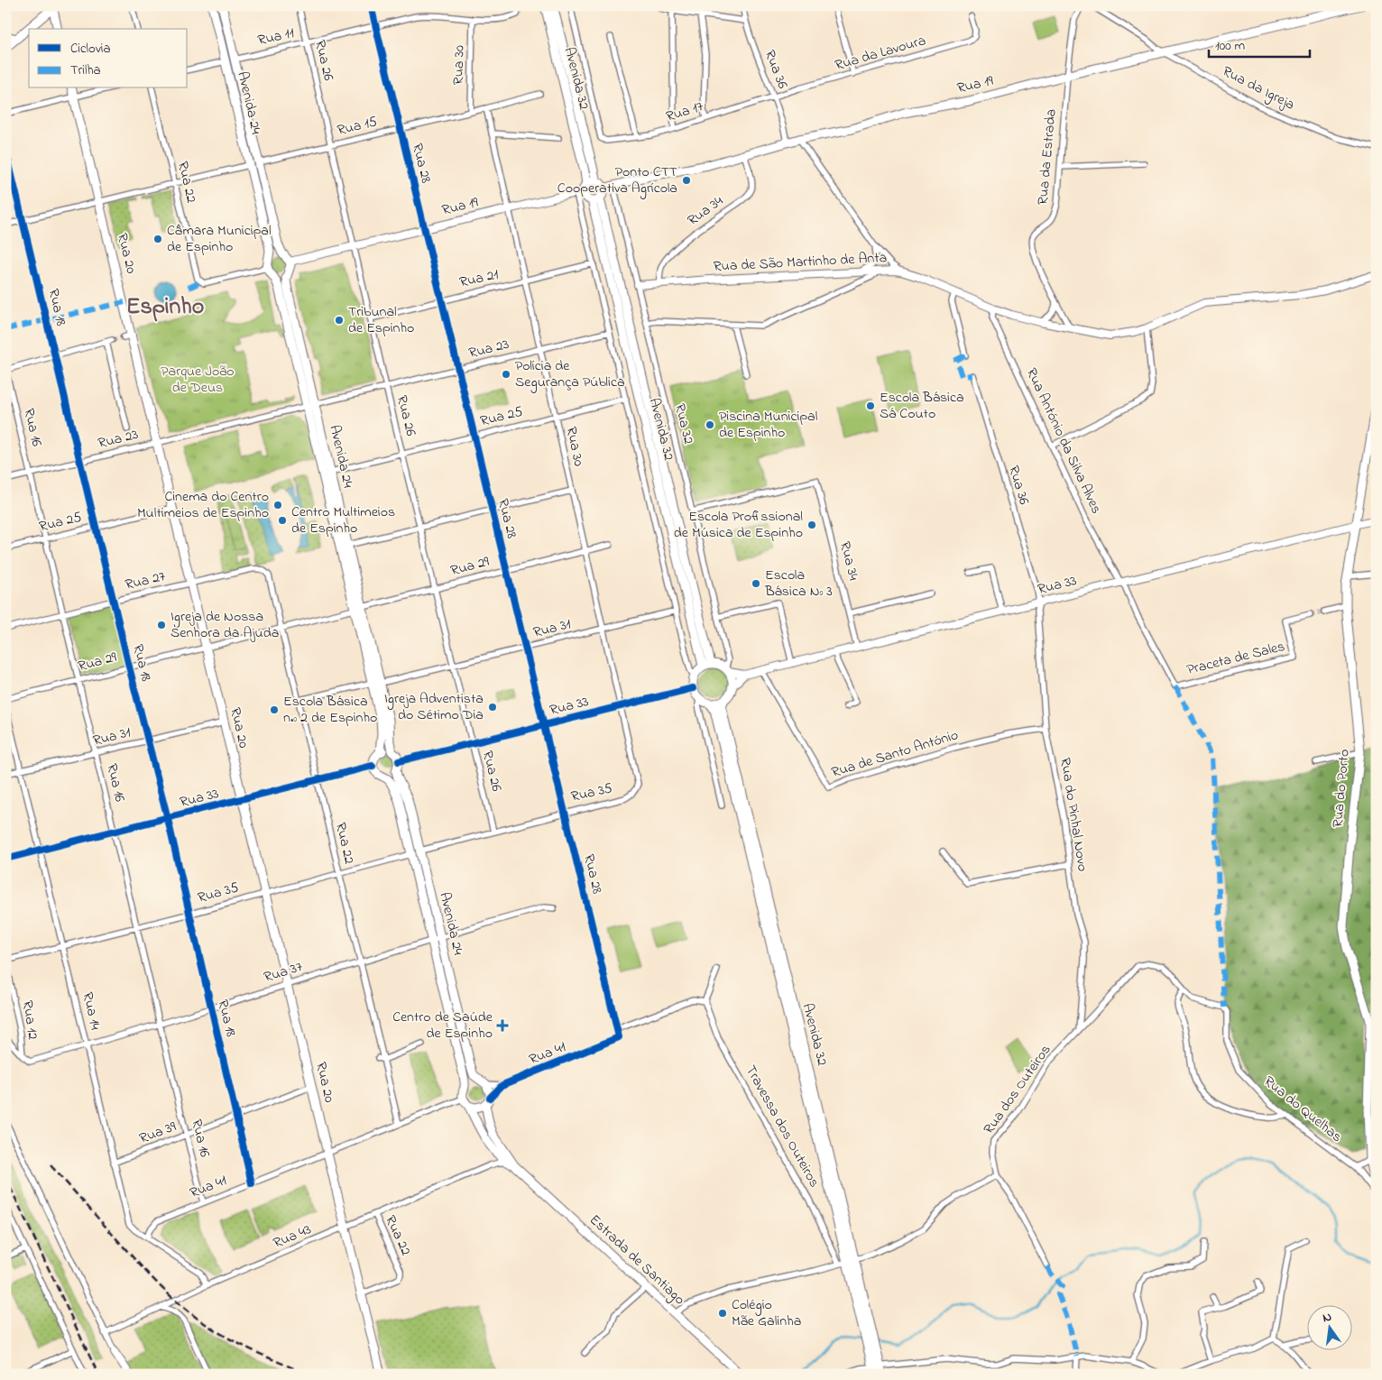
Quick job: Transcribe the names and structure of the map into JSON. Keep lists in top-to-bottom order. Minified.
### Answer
{"streets":{"main road":["Avenida 32","Rua 19","Avenida 24","Rua 20","Rua do Porto","Estrada de Santiago"],"street":["Rua 11","Rua da Lavoura","Rua 26","Rua 30","Rua 36","Rua da Igreja","Rua 17","Rua 15","Rua da Estrada","Rua 28","Rua 22","Rua 34","Rua de São Martinho de Anta","Rua 21","Rua 18","Rua 23","Rua 25","Rua 32","Rua 16","Rua António da Silva Alves","Rua 29","Rua 27","Rua 33","Rua 31","Praceta de Sales","Rua de Santo António","Rua 35","Rua do Pinhal Novo","Rua 37","Rua 14","Rua 12","Rua 41","Rua dos Outeiros","Rua do Quelhas","Travessa dos Outeiros","Rua 39","Rua 43"]},"crossings":[["Rua 11","Rua 26"],["Rua 11","Rua 30"],["Rua 11","Avenida 24"],["Rua 11","Rua 28"],["Rua da Lavoura","Rua 36"],["Rua da Lavoura","Rua 17"],["Rua 26","Rua 19"],["Rua 26","Rua 15"],["Rua 26","Rua 21"],["Rua 26","Rua 23"],["Rua 26","Rua 25"],["Rua 26","Rua 29"],["Rua 26","Rua 33"],["Rua 26","Rua 31"],["Rua 26","Rua 35"],["Rua 30","Rua 19"],["Rua 30","Rua 15"],["Rua 30","Rua 21"],["Rua 30","Rua 23"],["Rua 30","Rua 25"],["Rua 30","Rua 29"],["Rua 30","Rua 33"],["Rua 30","Rua 31"],["Rua 30","Rua 35"],["Rua 36","Rua 19"],["Rua 36","Rua 17"],["Rua 36","Rua 33"],["Rua 36","Rua do Pinhal Novo"],["Avenida 32","Rua 19"],["Avenida 32","Rua 17"],["Avenida 32","Rua 32"],["Avenida 32","Rua 33"],["Rua 19","Rua da Igreja"],["Rua 19","Avenida 24"],["Rua 19","Rua da Estrada"],["Rua 19","Rua 28"],["Rua 19","Rua 22"],["Rua 19","Rua 34"],["Rua 19","Rua 32"],["Avenida 24","Rua 15"],["Avenida 24","Rua 22"],["Avenida 24","Rua 23"],["Avenida 24","Rua 25"],["Avenida 24","Rua 29"],["Avenida 24","Rua 33"],["Avenida 24","Rua 31"],["Avenida 24","Rua 35"],["Avenida 24","Rua 37"],["Avenida 24","Rua 41"],["Avenida 24","Estrada de Santiago"],["Rua 15","Rua 28"],["Rua da Estrada","Rua de São Martinho de Anta"],["Rua 28","Rua 21"],["Rua 28","Rua 23"],["Rua 28","Rua 25"],["Rua 28","Rua 29"],["Rua 28","Rua 33"],["Rua 28","Rua 31"],["Rua 28","Rua 35"],["Rua 28","Rua 41"],["Rua 22","Rua 20"],["Rua 22","Rua 29"],["Rua 22","Rua 27"],["Rua 22","Rua 33"],["Rua 22","Rua 35"],["Rua 22","Rua 37"],["Rua 22","Rua 41"],["Rua 22","Rua 43"],["Rua 34","Rua de São Martinho de Anta"],["Rua 34","Rua 32"],["Rua 34","Rua 33"],["Rua 20","Rua 23"],["Rua 20","Rua 25"],["Rua 20","Rua 29"],["Rua 20","Rua 27"],["Rua 20","Rua 33"],["Rua 20","Rua 31"],["Rua 20","Rua 35"],["Rua 20","Rua 37"],["Rua 20","Rua 41"],["Rua 20","Rua 39"],["Rua 20","Rua 43"],["Rua de São Martinho de Anta","Rua 32"],["Rua de São Martinho de Anta","Rua António da Silva Alves"],["Rua 18","Rua 23"],["Rua 18","Rua 25"],["Rua 18","Rua 29"],["Rua 18","Rua 27"],["Rua 18","Rua 33"],["Rua 18","Rua 31"],["Rua 18","Rua 35"],["Rua 18","Rua 37"],["Rua 18","Rua 41"],["Rua 18","Rua 39"],["Rua 23","Rua 16"],["Rua 25","Rua 16"],["Rua 32","Rua 33"],["Rua 16","Rua 29"],["Rua 16","Rua 27"],["Rua 16","Rua 33"],["Rua 16","Rua 31"],["Rua 16","Rua 35"],["Rua 16","Rua 37"],["Rua 16","Rua 41"],["Rua 16","Rua 39"],["Rua António da Silva Alves","Rua 33"],["Rua António da Silva Alves","Praceta de Sales"],["Rua 33","Rua de Santo António"],["Rua 33","Rua do Porto"],["Rua 33","Rua do Pinhal Novo"],["Rua 33","Rua 14"],["Rua 31","Rua 14"],["Rua de Santo António","Rua do Pinhal Novo"],["Rua do Porto","Rua do Quelhas"],["Rua 35","Rua 14"],["Rua 35","Rua 12"],["Rua do Pinhal Novo","Rua dos Outeiros"],["Rua 37","Rua 14"],["Rua 37","Rua 12"],["Rua 14","Rua 41"],["Rua 14","Rua 39"],["Rua 14","Rua 43"],["Rua dos Outeiros","Rua do Quelhas"],["Rua 43","Estrada de Santiago"]],"districts":["Espinho"],"parks":["Parque João de Deus"],"places":{"other":["Ponto CTT Cooperativa Agrícola","Câmara Municipal de Espinho","Tribunal de Espinho","Polícia de Segurança Pública","Escola Básica Sá Couto","Piscina Municipal de Espinho","Cinema do Centro Multimeios de Espinho","Centro Multimeios de Espinho","Escola Profissional de Música de Espinho","Escola Básica Nº 3","Igreja de Nossa Senhora da Ajuda","Igreja Adventista do Sétimo Dia","Escola Básica n.º 2 de Espinho","Colégio Mãe Galinha"],"health":["Centro de Saúde de Espinho"]},"legend":["Ciclovia","Trilha"],"scale_bar":"100 m","north":"top"}
